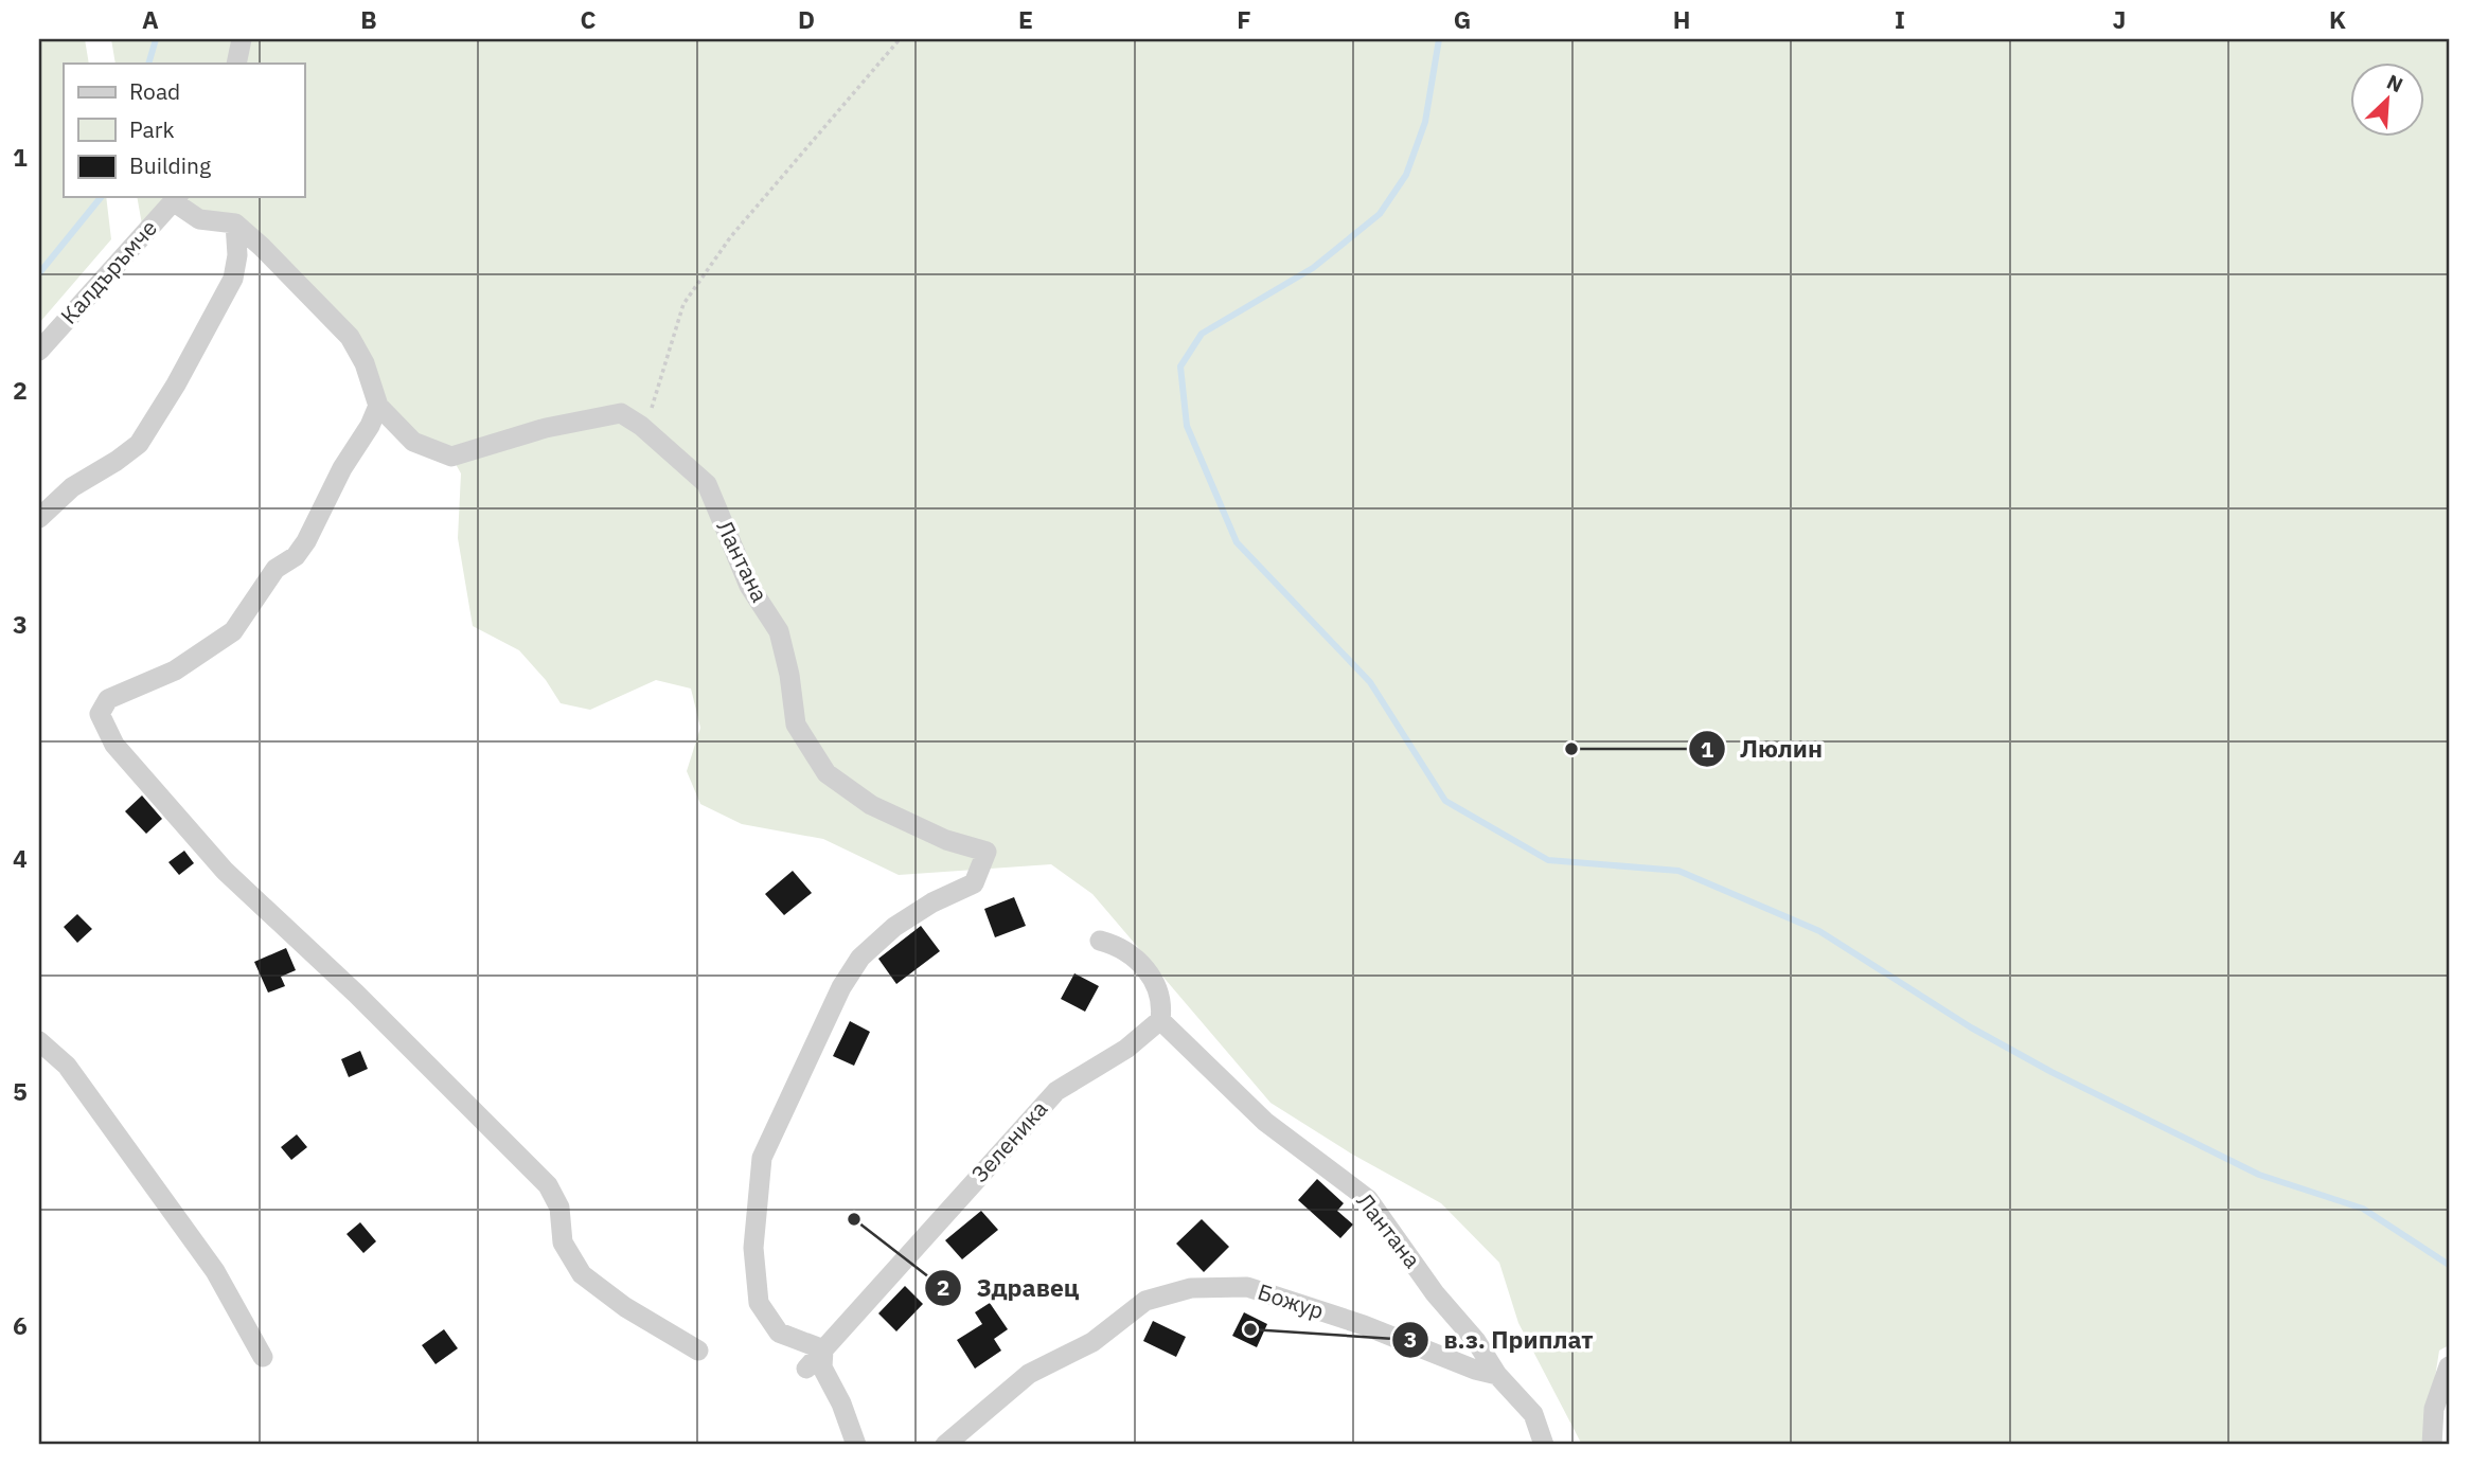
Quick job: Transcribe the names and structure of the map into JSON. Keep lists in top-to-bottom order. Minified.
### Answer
{"streets":{"street":["Калдъръмче","Лантана","Зеленика","Божур"]},"crossings":[["Лантана","Зеленика"],["Лантана","Божур"]],"places":["Люлин","Здравец","в.з. Приплат"],"legend":["Road","Park","Building"],"north":"top right","grid":{"columns":["A","B","C","D","E","F","G","H","I","J","K"],"rows":["1","2","3","4","5","6"]}}
